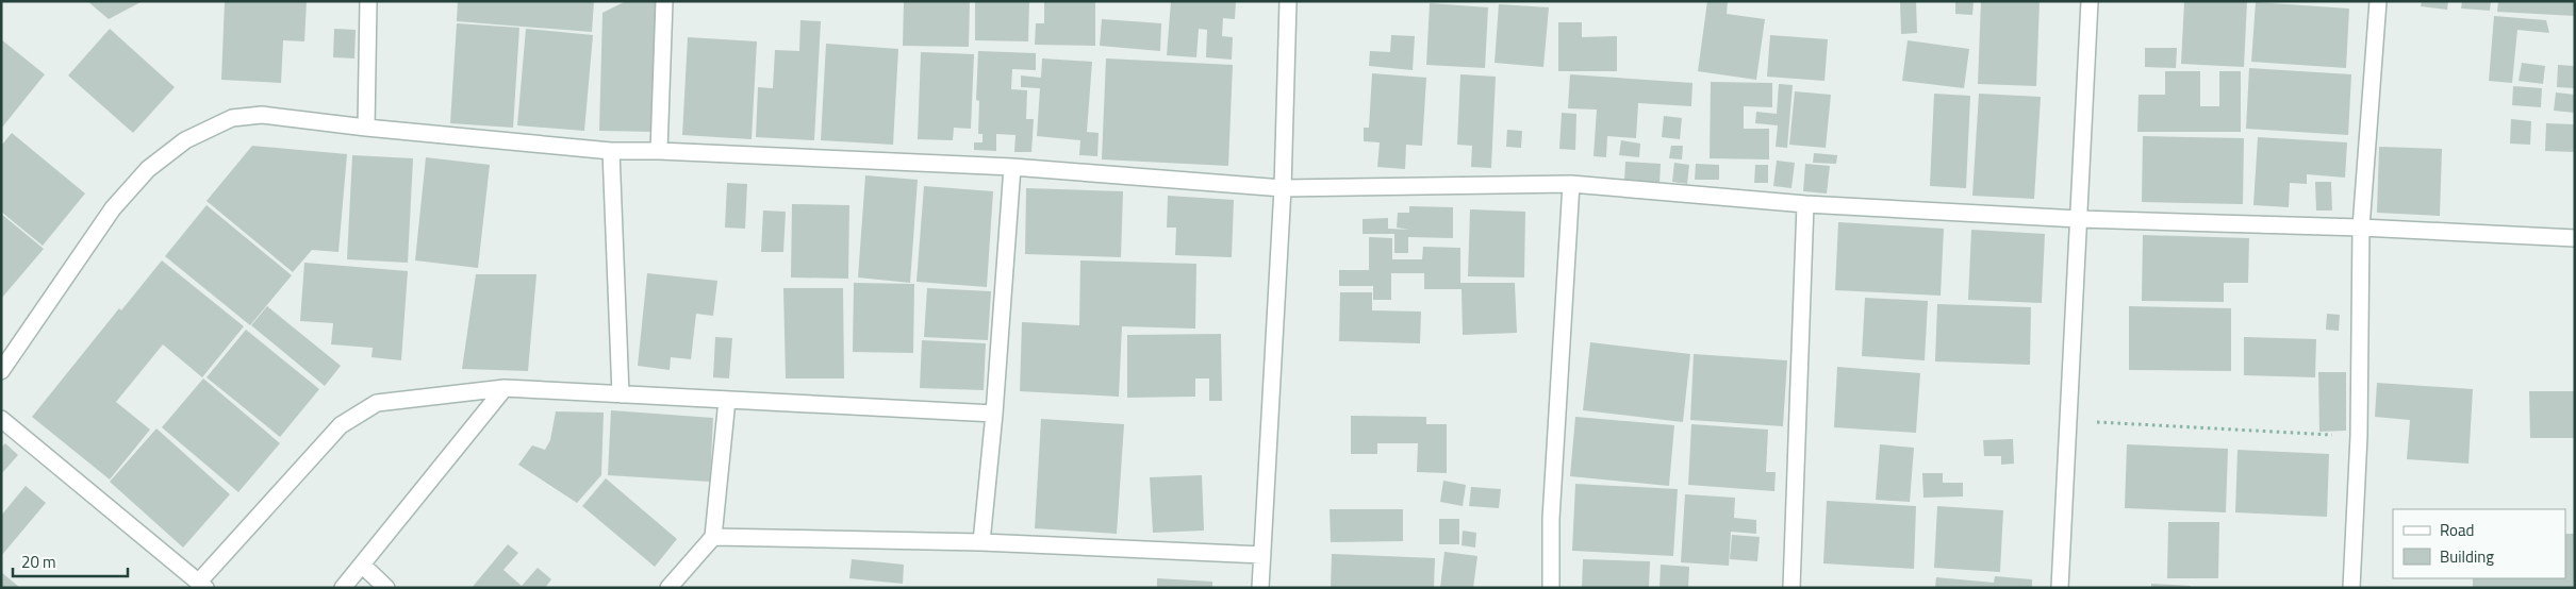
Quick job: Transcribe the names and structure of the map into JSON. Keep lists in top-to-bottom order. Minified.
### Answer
{"legend":["Road","Building"],"scale_bar":"20 m"}
